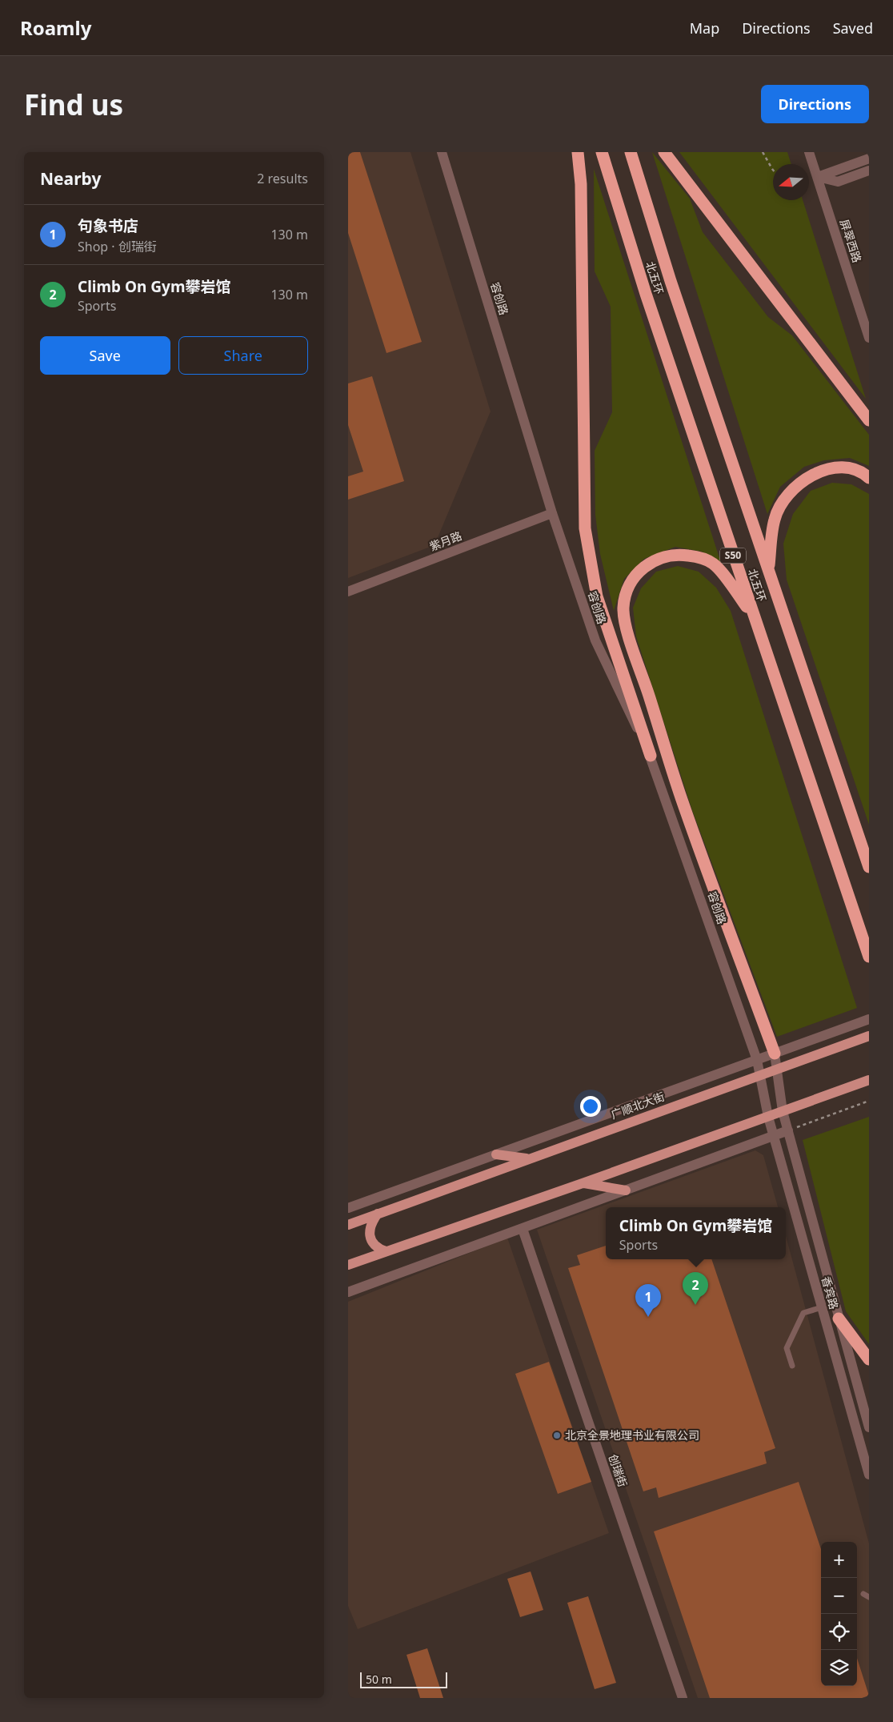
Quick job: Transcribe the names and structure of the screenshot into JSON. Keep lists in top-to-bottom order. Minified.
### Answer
{"streets":{"highway":["北五环","S50"],"main road":["广顺北大街"],"street":["屏翠西路","容创路","紫月路","香宾路","创瑞街"]},"crossings":[["容创路","紫月路"],["容创路","广顺北大街"],["容创路","香宾路"],["广顺北大街","香宾路"]],"places":["北京全景地理书业有限公司"],"scale_bar":"50 m","north":"left","page":{"header":"Roamly","nav":["Map","Directions","Saved"],"buttons":["Directions",["Save","Share"]],"title":"Find us","heading":["Nearby","2 results"],"list":[{"mark":"1","name":"句象书店","note":"Shop · 创瑞街","value":"130 m"},{"mark":"2","name":"Climb On Gym攀岩馆","note":"Sports","value":"130 m"}],"popup":["Climb On Gym攀岩馆","Sports"],"pins":["2","1"],"map_buttons":["+","−"],"scale":"50 m"}}
